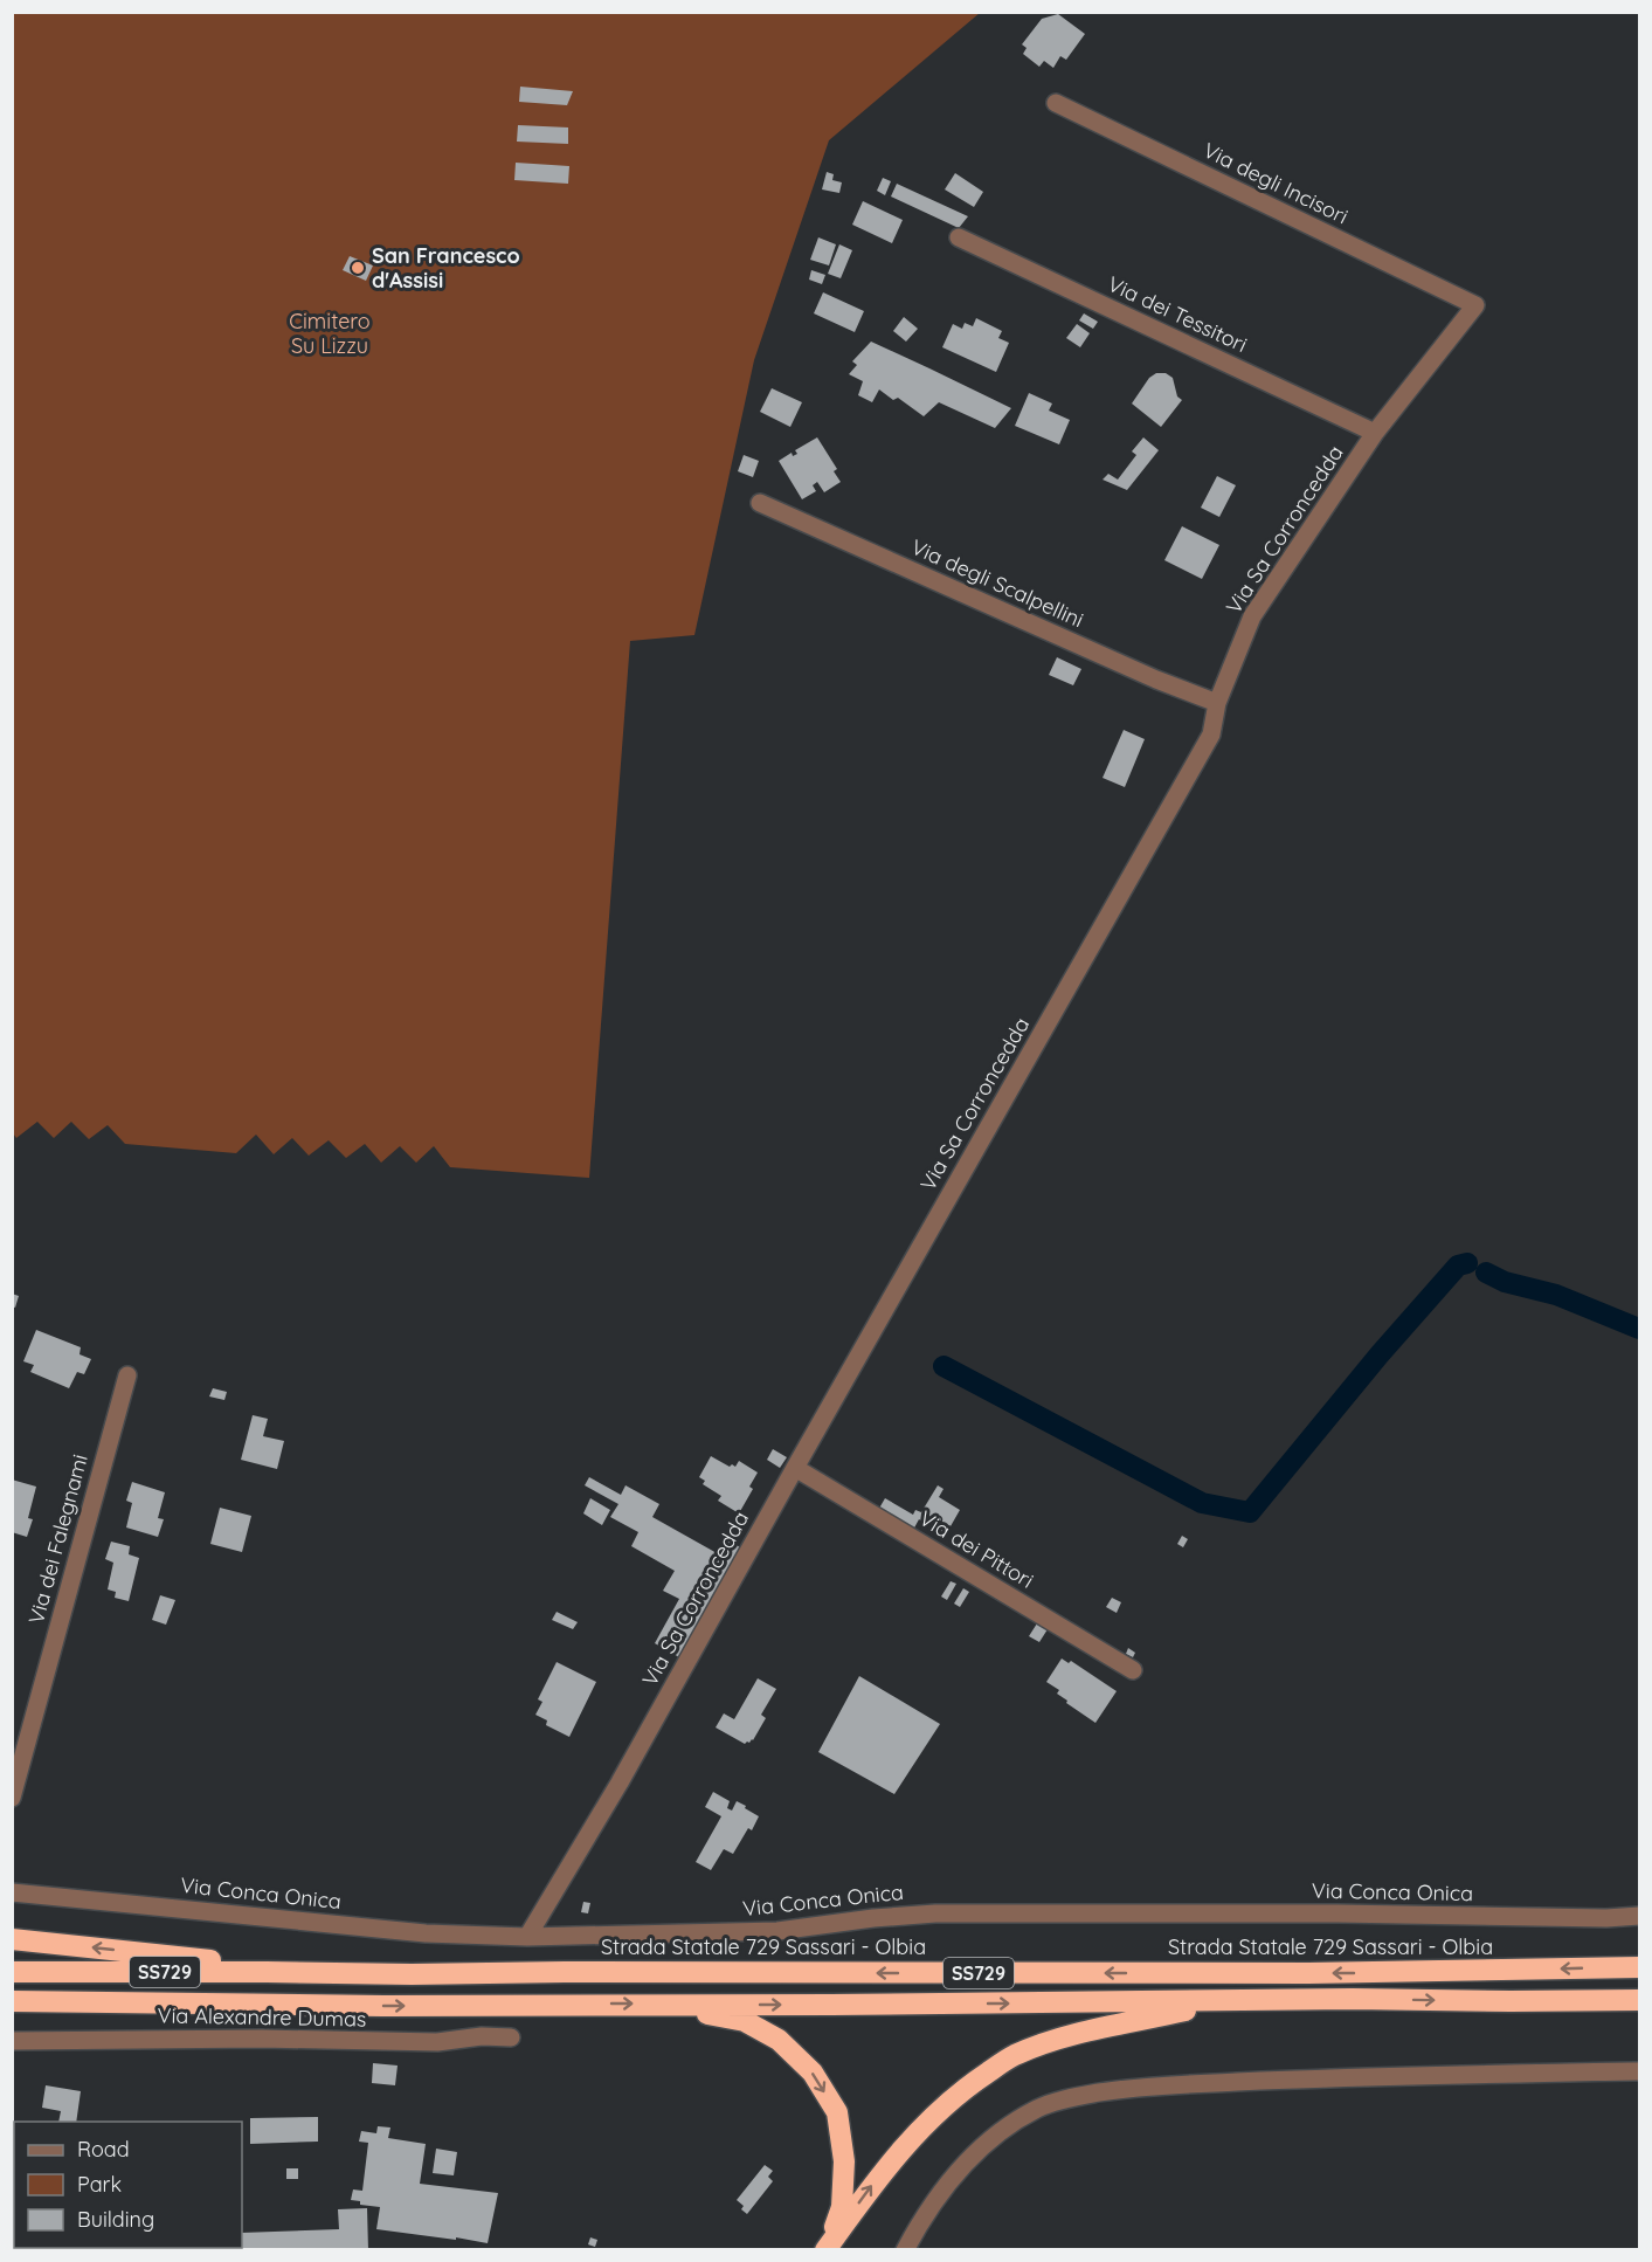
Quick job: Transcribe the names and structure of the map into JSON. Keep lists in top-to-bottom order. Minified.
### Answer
{"streets":{"highway":["Strada Statale 729 Sassari - Olbia","SS729"],"street":["Via degli Incisori","Via dei Tessitori","Via Sa Corroncedda","Via degli Scalpellini","Via dei Falegnami","Via dei Pittori","Via Conca Onica","Via Alexandre Dumas"]},"crossings":[["Via degli Incisori","Via Sa Corroncedda"],["Via dei Tessitori","Via Sa Corroncedda"],["Via Sa Corroncedda","Via degli Scalpellini"],["Via Sa Corroncedda","Via dei Pittori"],["Via Sa Corroncedda","Via Conca Onica"]],"parks":["Cimitero Su Lizzu"],"places":["San Francesco d'Assisi"],"legend":["Road","Park","Building"]}
